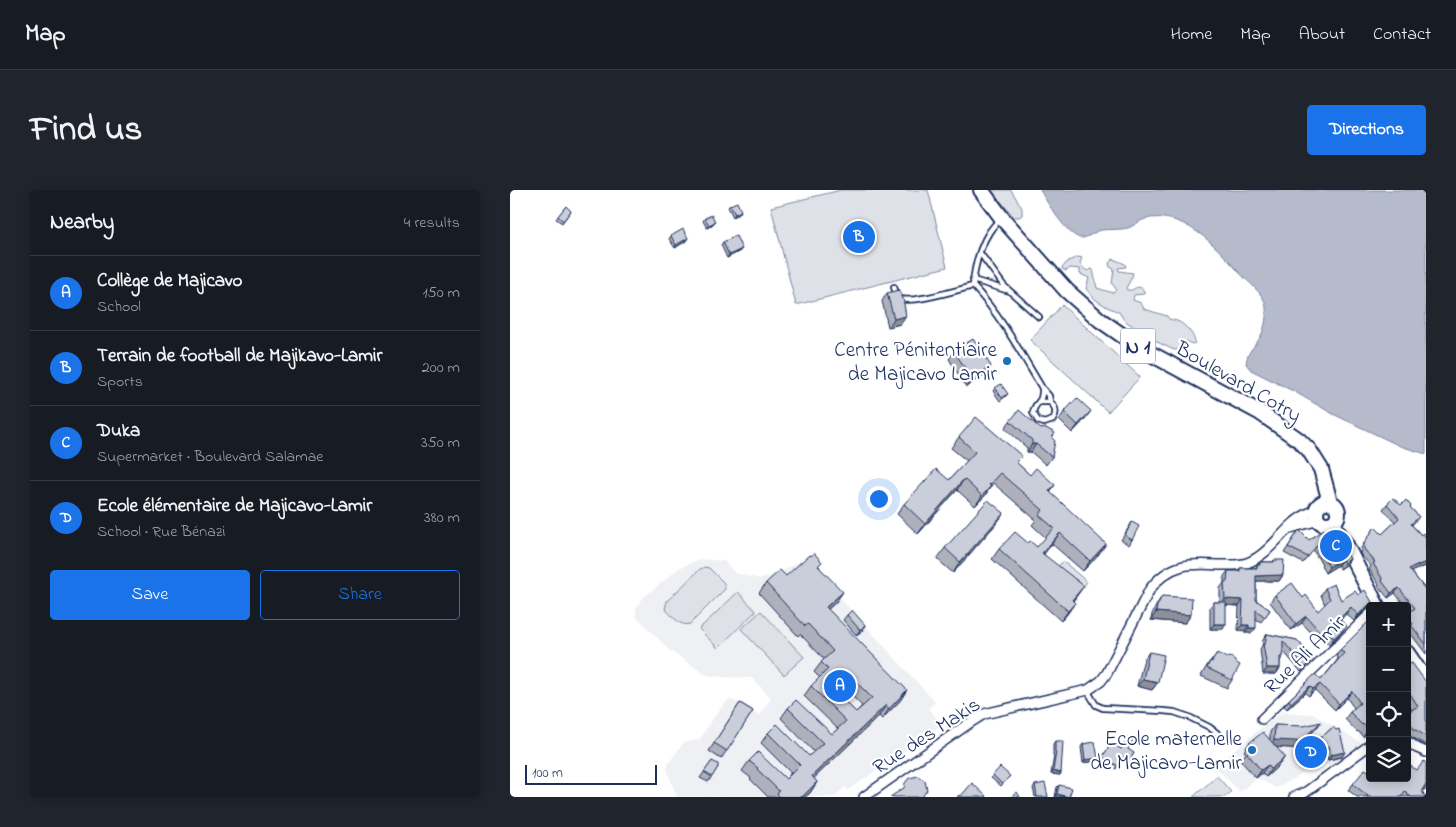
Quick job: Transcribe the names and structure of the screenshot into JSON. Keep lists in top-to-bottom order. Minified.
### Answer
{"streets":{"main road":["N 1","Boulevard Cotry"],"street":["Rue Ali Amir","Rue des Makis"]},"crossings":[["N 1","Boulevard Cotry"],["N 1","Rue des Makis"],["Boulevard Cotry","Rue des Makis"]],"places":["Centre Pénitentiaire de Majicavo Lamir","Ecole maternelle de Majicavo-Lamir"],"scale_bar":"100 m","page":{"header":"Map","nav":["Home","Map","About","Contact"],"title":"Find us","buttons":["Directions",["Save","Share"]],"heading":["Nearby","4 results"],"pins":["B","C","A","D"],"list":[{"mark":"A","name":"Collège de Majicavo","note":"School","value":"150 m"},{"mark":"B","name":"Terrain de football de Majikavo-Lamir","note":"Sports","value":"200 m"},{"mark":"C","name":"Duka","note":"Supermarket · Boulevard Salamae","value":"350 m"},{"mark":"D","name":"Ecole élémentaire de Majicavo-Lamir","note":"School · Rue Bénazi","value":"380 m"}],"map_buttons":["+","−"],"scale":"100 m"}}
